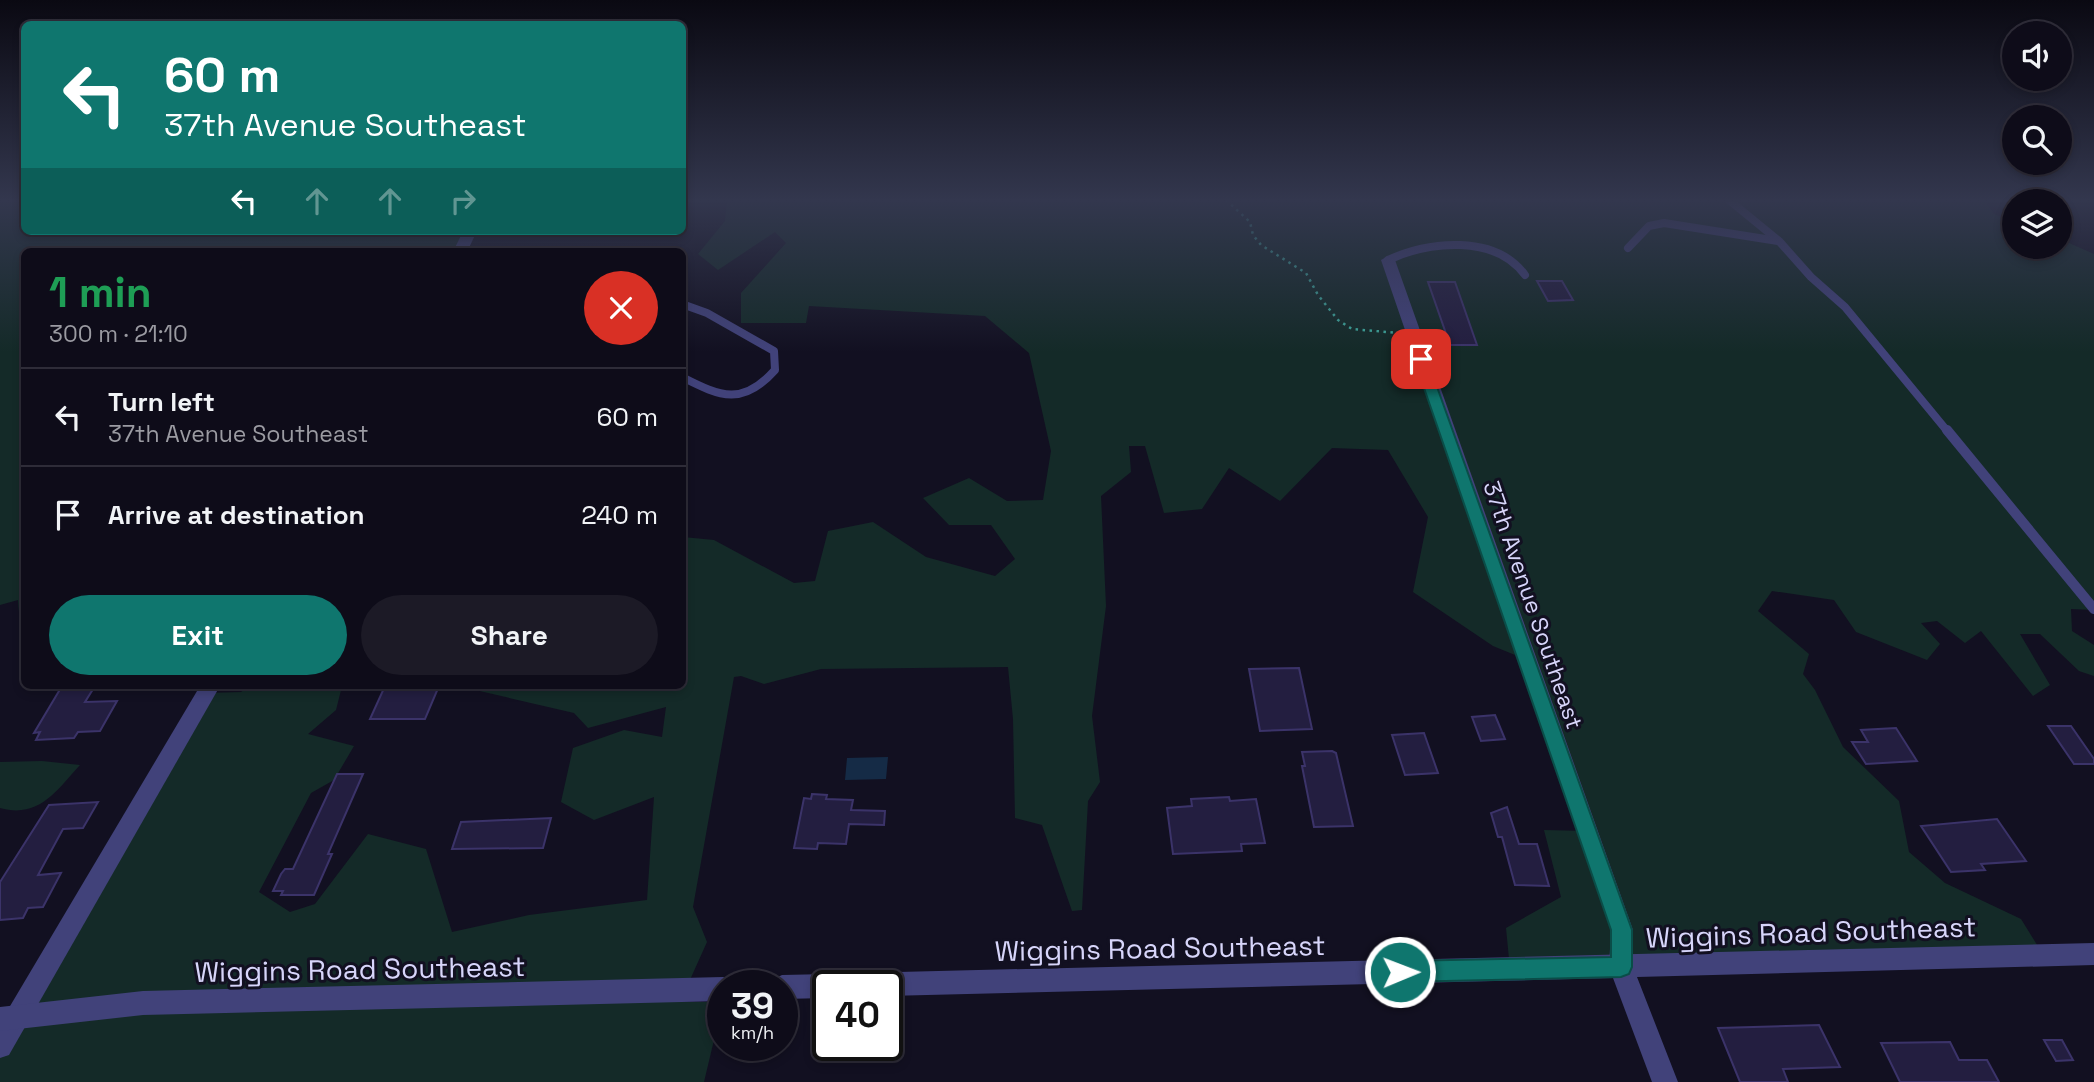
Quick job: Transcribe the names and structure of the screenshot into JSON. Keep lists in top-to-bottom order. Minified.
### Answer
{"streets":{"street":["37th Avenue Southeast","Wiggins Road Southeast"]},"crossings":[["37th Avenue Southeast","Wiggins Road Southeast"]],"page":{"turn":["60 m","37th Avenue Southeast"],"heading":["1 min","300 m · 21:10"],"list":[{"name":"Turn left","note":"37th Avenue Southeast","value":"60 m"},{"name":"Arrive at destination","value":"240 m"}],"buttons":["Exit","Share"],"speed":"39 km/h","limit":"40"}}
